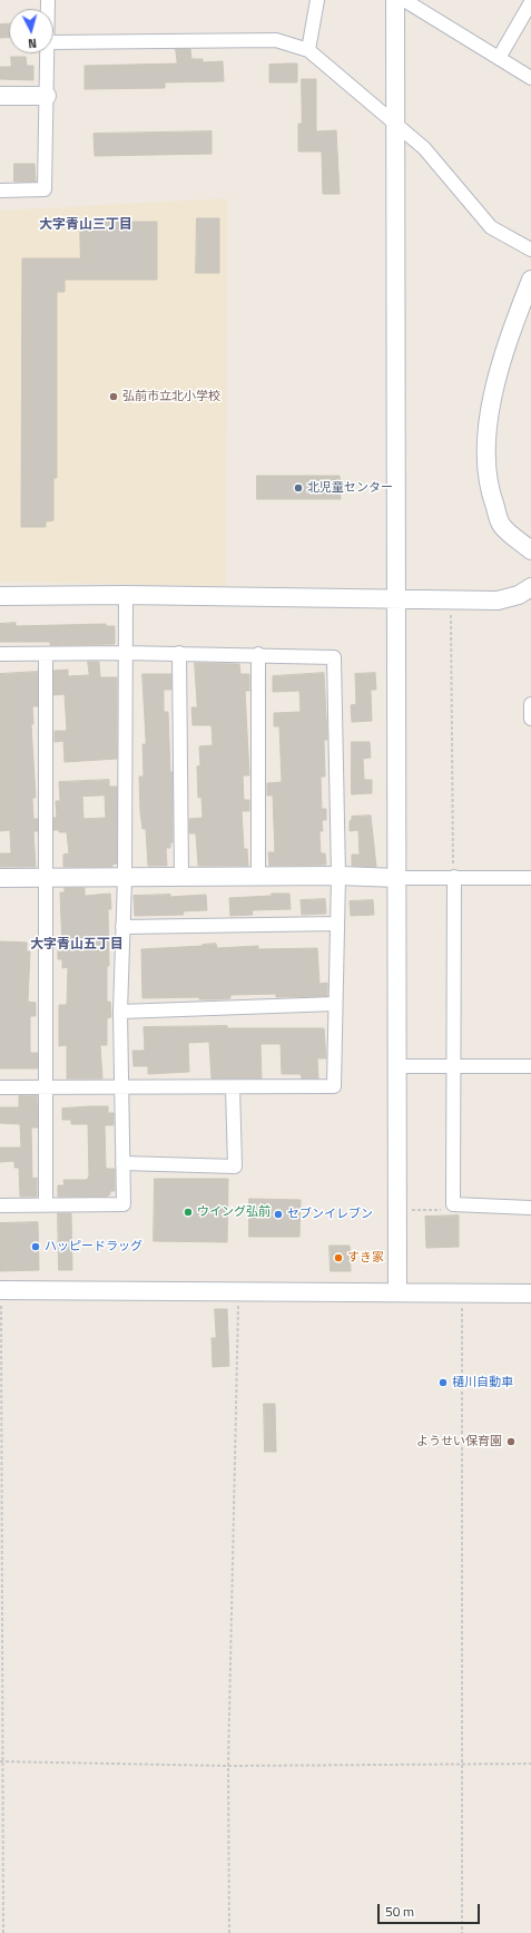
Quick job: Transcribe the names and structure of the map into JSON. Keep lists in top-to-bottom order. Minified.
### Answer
{"districts":["大字青山三丁目","大字青山五丁目"],"places":["弘前市立北小学校","北児童センター","ウイング弘前","セブンイレブン","ハッピードラッグ","すき家","樋川自動車","ようせい保育園"],"scale_bar":"50 m","north":"bottom"}
